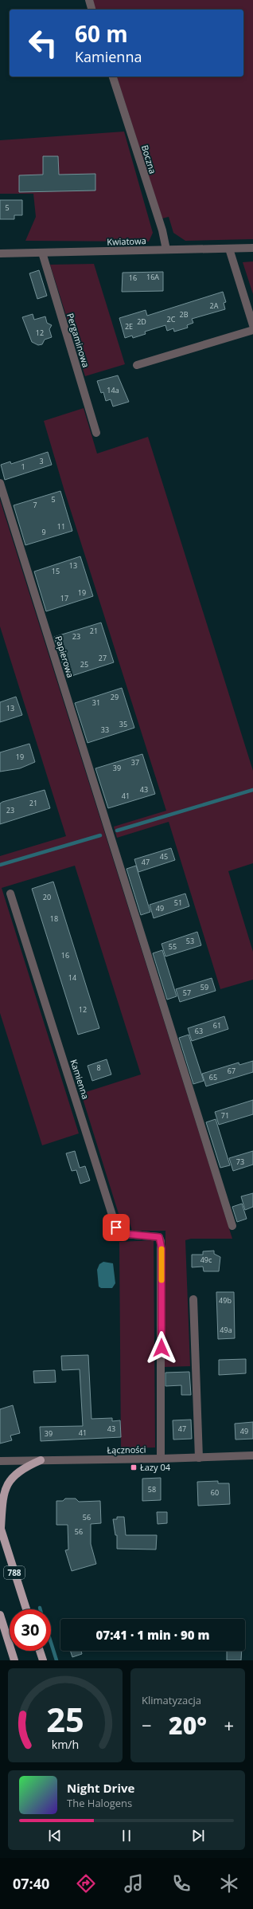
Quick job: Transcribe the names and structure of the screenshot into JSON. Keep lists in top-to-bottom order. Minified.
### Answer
{"streets":{"main road":["788"],"street":["Boczna","Kwiatowa","Pergaminowa","Papierowa","Kamienna","Łączności"]},"crossings":[["Boczna","Kwiatowa"],["Kwiatowa","Pergaminowa"],["Kamienna","Łączności"]],"places":{"transit":["Łazy 04"]},"house_numbers":["5","16A","16","2A","2B","2C","2D","2E","12","14a","3","1","5","7","11","9","13","15","19","17","21","23","27","25","29","31","13","35","33","19","37","39","43","41","21","23","45","47","20","51","49","18","53","55","16","14","59","57","12","61","63","8","67","65","71","73","49c","49b","49a","43","47","49","41","39","58","60","56","56"],"page":{"turn":["60 m","Kamienna"],"limit":"30","trip":"07:41 · 1 min · 90 m","tile":"Klimatyzacja","heat":["−","20°","+"],"song":["Night Drive","The Halogens"],"tabs":"07:40","gauge":["25","km/h"]}}
